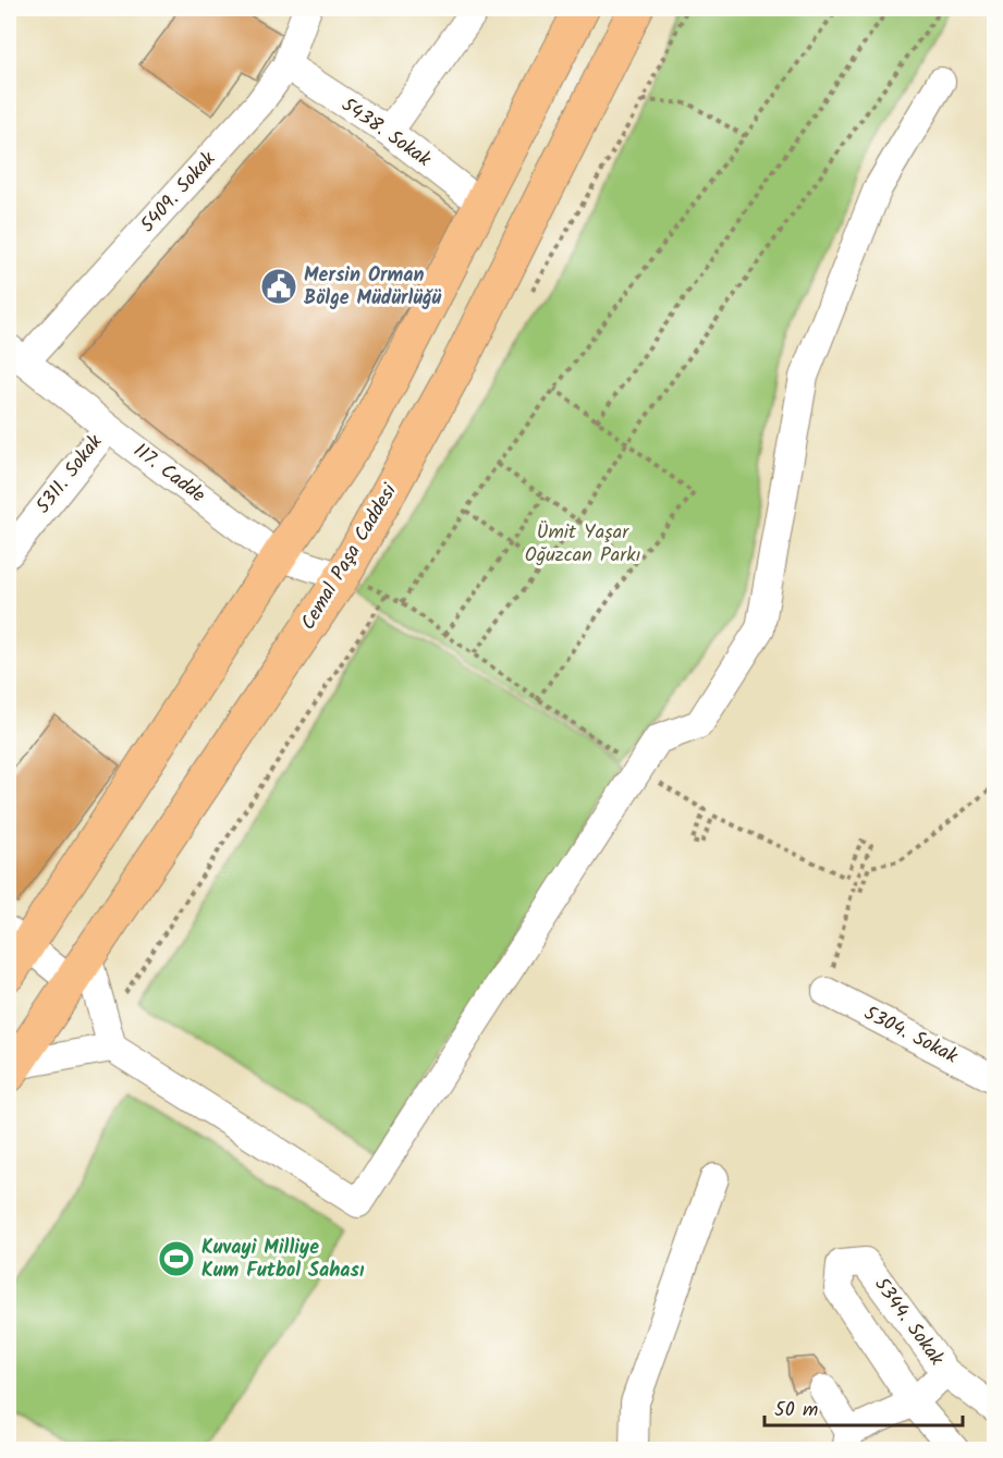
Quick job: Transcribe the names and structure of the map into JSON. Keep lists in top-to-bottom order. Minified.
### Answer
{"streets":{"main road":["Cemal Paşa Caddesi"],"street":["5438. Sokak","5409. Sokak","117. Cadde","5311. Sokak","5304. Sokak","5344. Sokak"]},"crossings":[["5438. Sokak","5409. Sokak"],["5409. Sokak","117. Cadde"],["117. Cadde","5311. Sokak"],["117. Cadde","Cemal Paşa Caddesi"]],"parks":["Ümit Yaşar Oğuzcan Parkı"],"places":{"public building":["Mersin Orman Bölge Müdürlüğü"],"sports":["Kuvayi Milliye Kum Futbol Sahası"]},"scale_bar":"50 m"}
